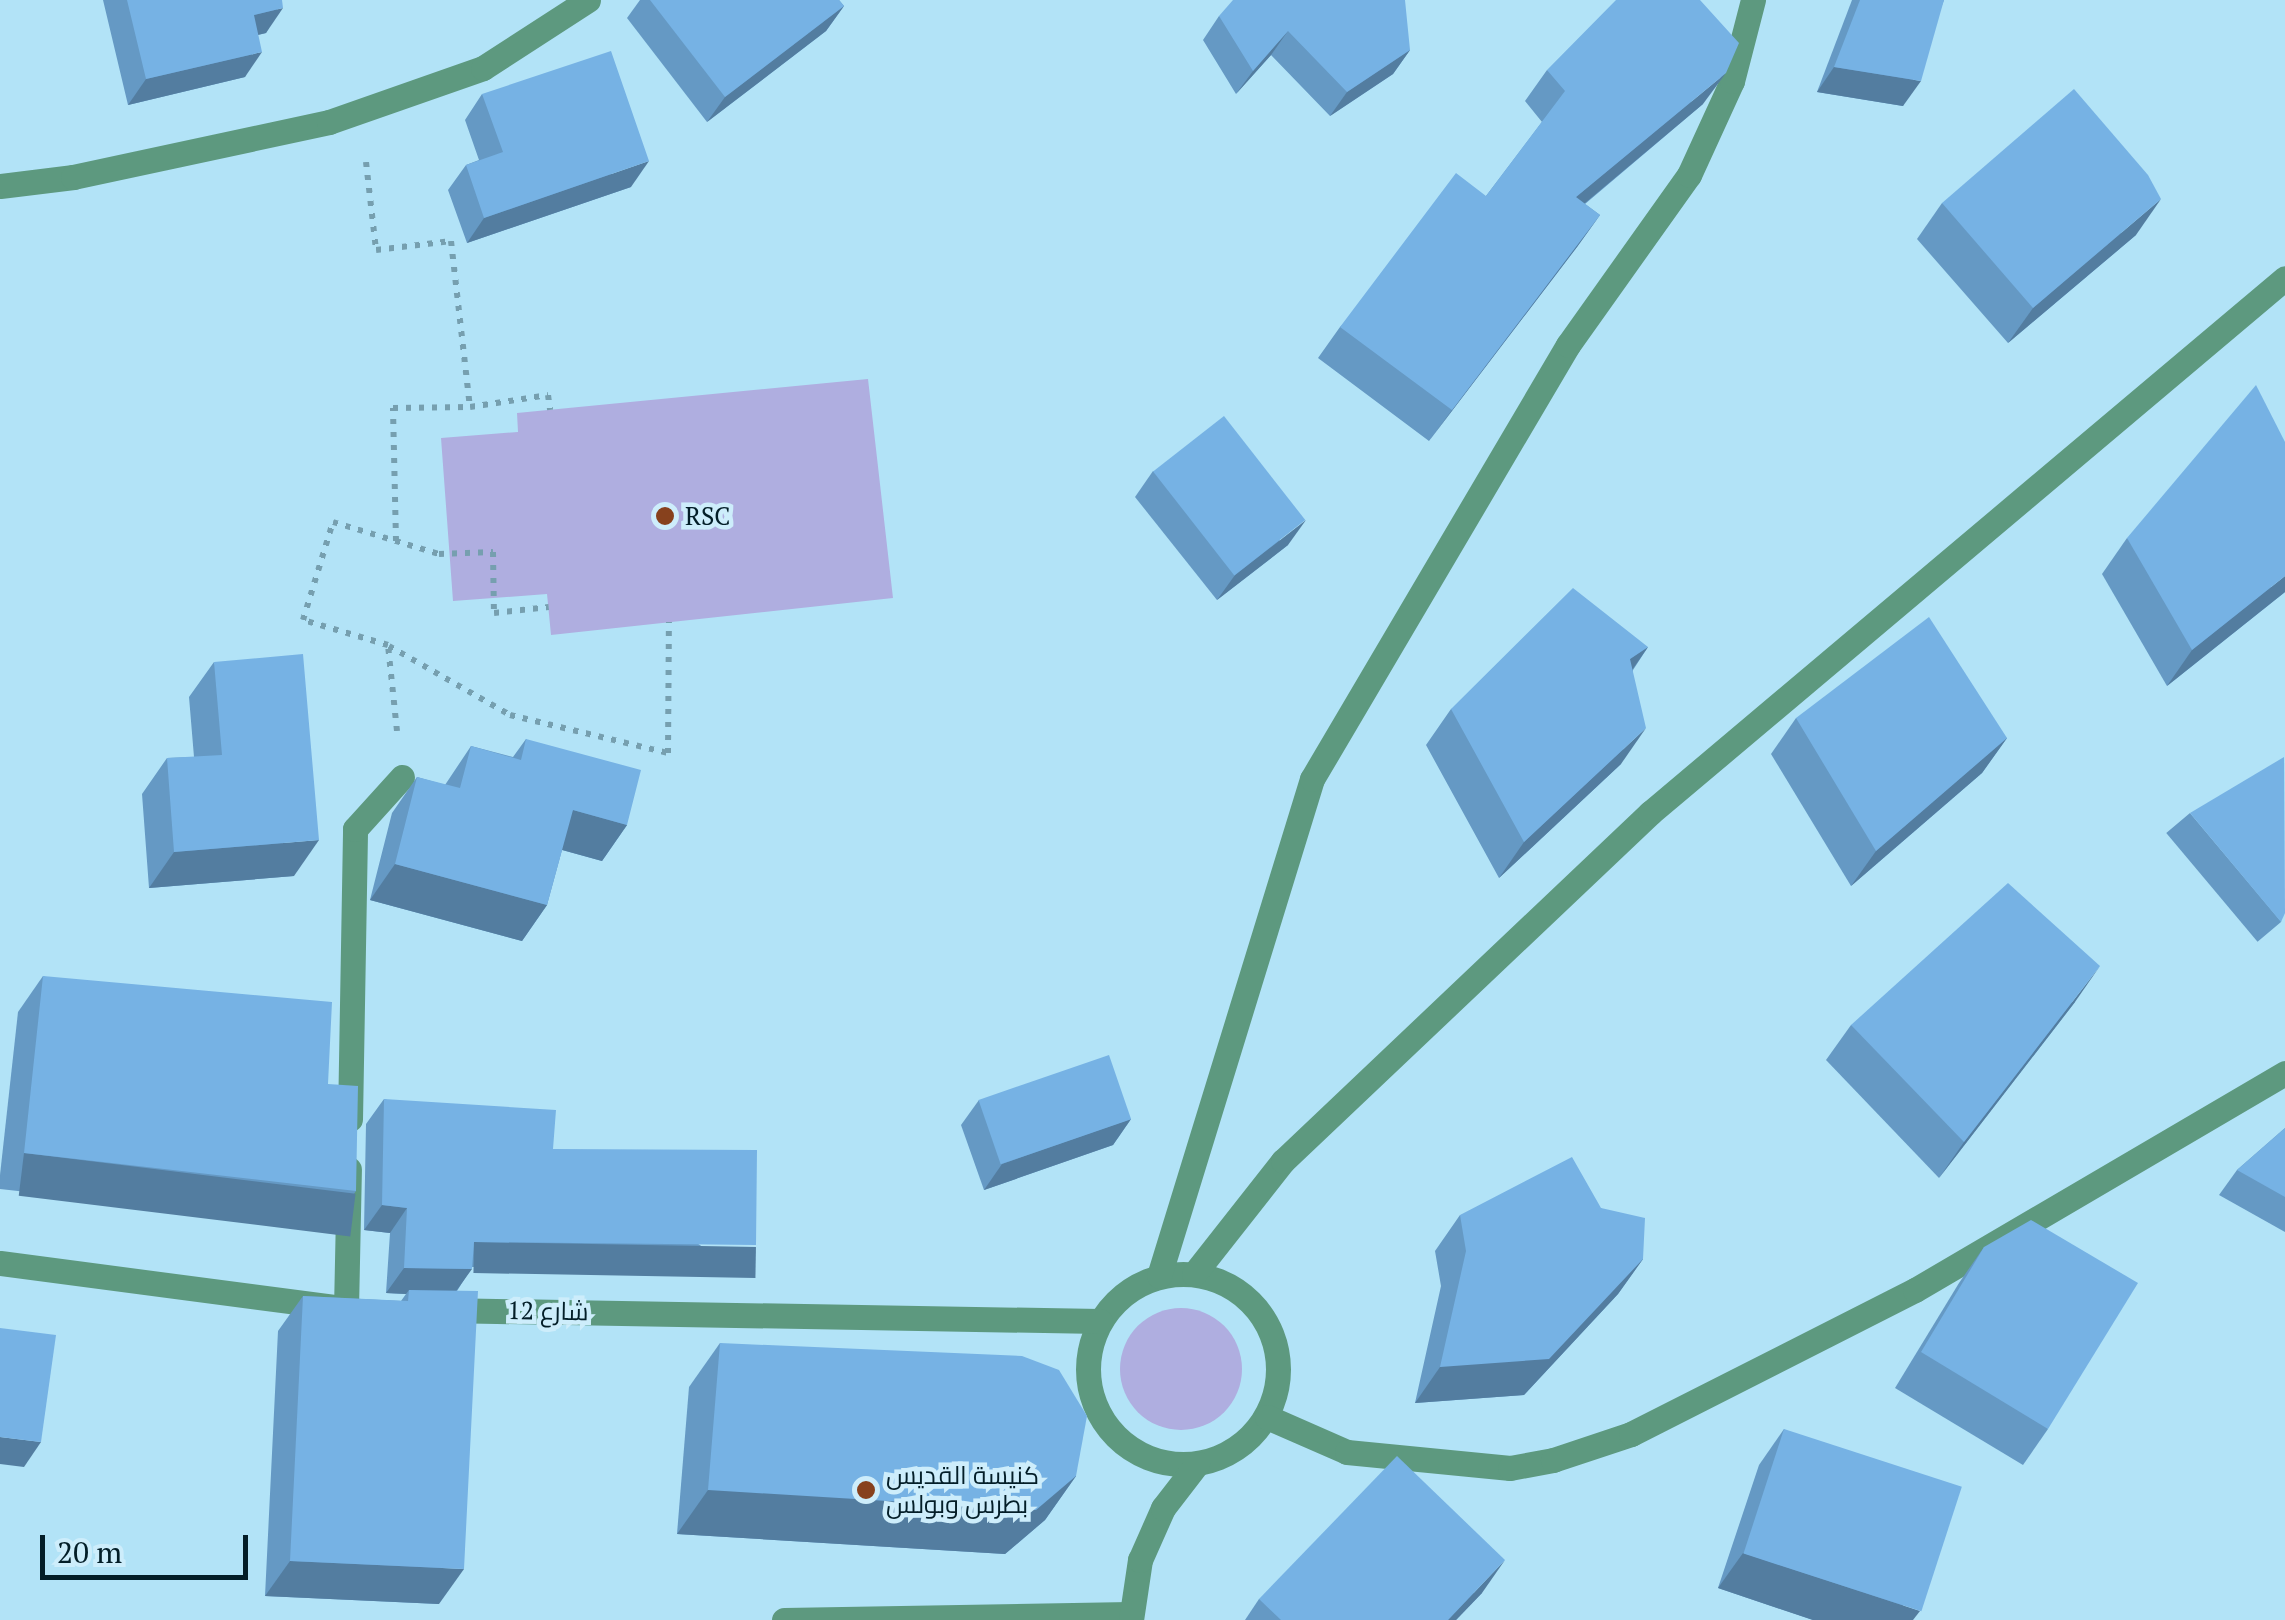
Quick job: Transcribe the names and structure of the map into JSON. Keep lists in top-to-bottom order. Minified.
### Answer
{"streets":{"street":["شارع 12"]},"places":["RSC","كنيسة القديس بطرس وبولس"],"scale_bar":"20 m"}
